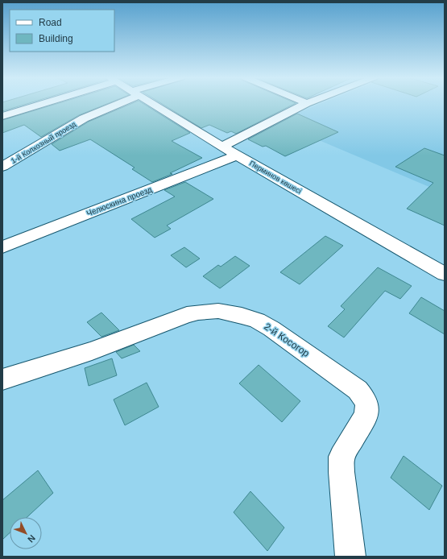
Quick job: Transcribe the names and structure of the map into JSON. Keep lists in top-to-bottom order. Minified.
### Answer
{"streets":{"street":["1-й Колхозный проезд","Перминов көшесі","Челюскина проезд","2-й Косогор"]},"crossings":[["Перминов көшесі","Челюскина проезд"]],"legend":["Road","Building"],"north":"bottom right"}
